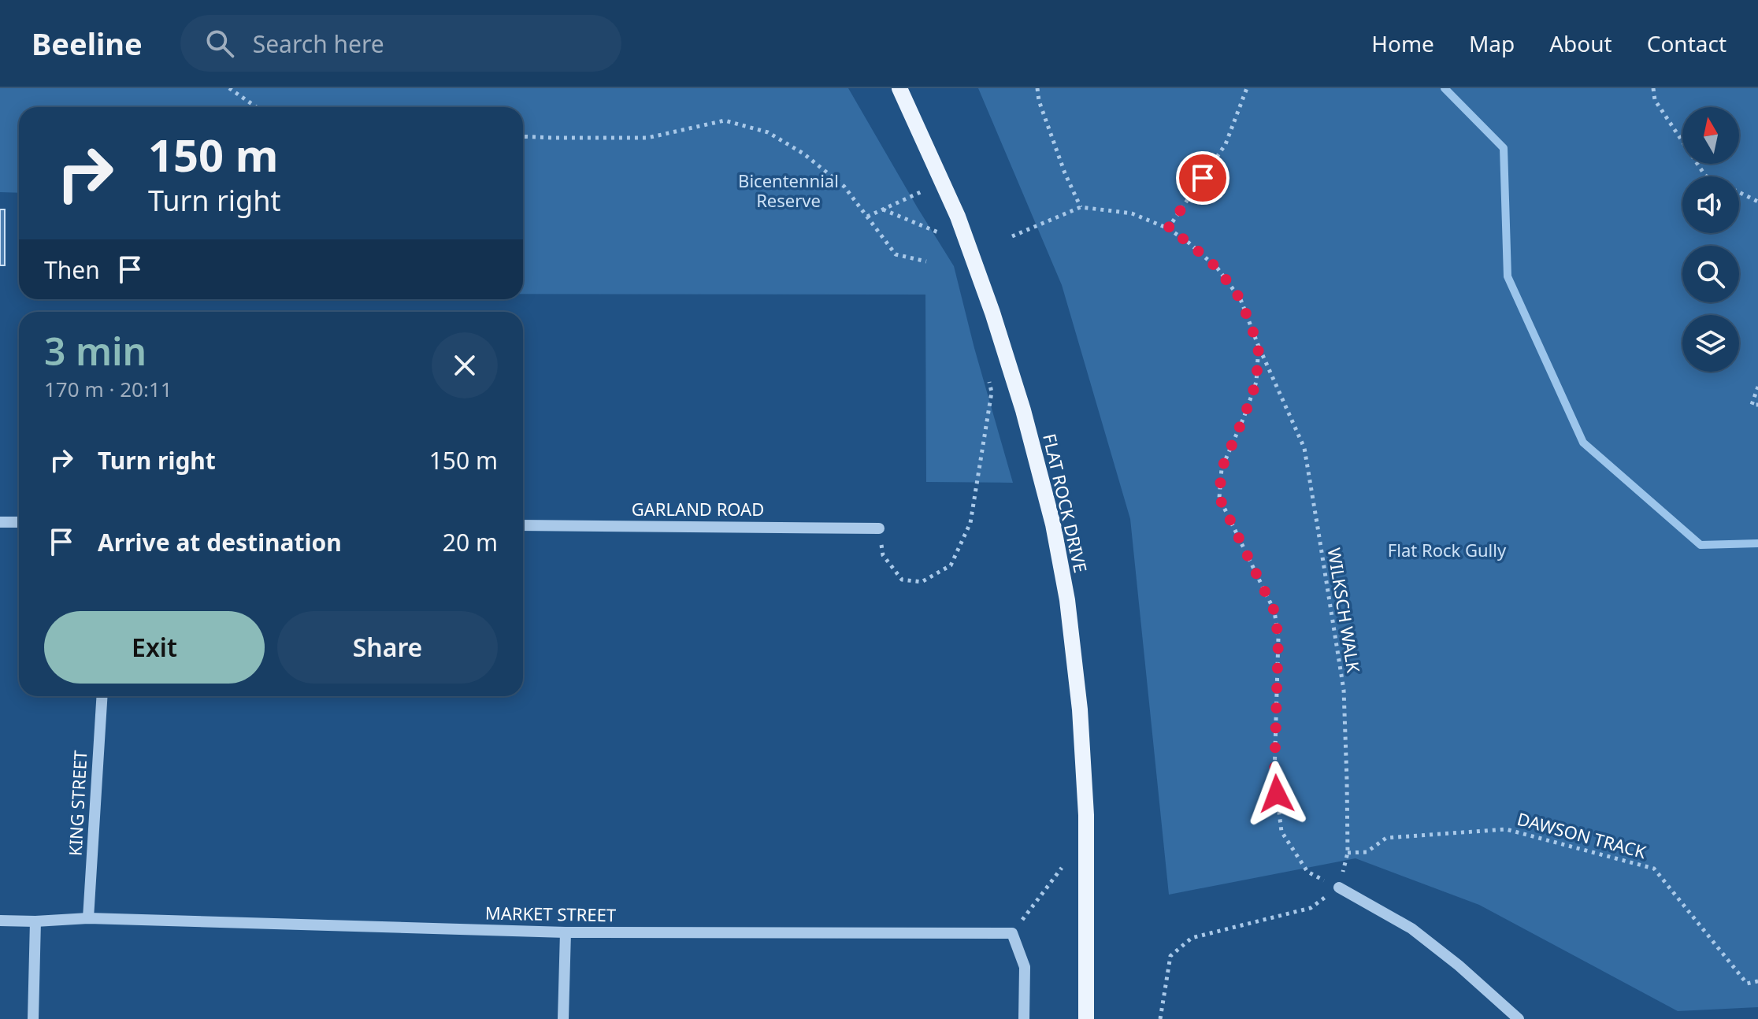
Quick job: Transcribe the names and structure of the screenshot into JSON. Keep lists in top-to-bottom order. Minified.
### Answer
{"streets":{"main road":["FLAT ROCK DRIVE"],"street":["GARLAND ROAD","KING STREET","MARKET STREET"],"path":["WILKSCH WALK","DAWSON TRACK"]},"crossings":[["WILKSCH WALK","DAWSON TRACK"],["KING STREET","MARKET STREET"]],"parks":["Bicentennial Reserve","Flat Rock Gully"],"north":"top","page":{"header":"Beeline","search":"Search here","nav":["Home","Map","About","Contact"],"turn":["150 m","Turn right"],"then":"Then","heading":["3 min","170 m · 20:11"],"list":[{"name":"Turn right","value":"150 m"},{"name":"Arrive at destination","value":"20 m"}],"buttons":["Exit","Share"]}}
